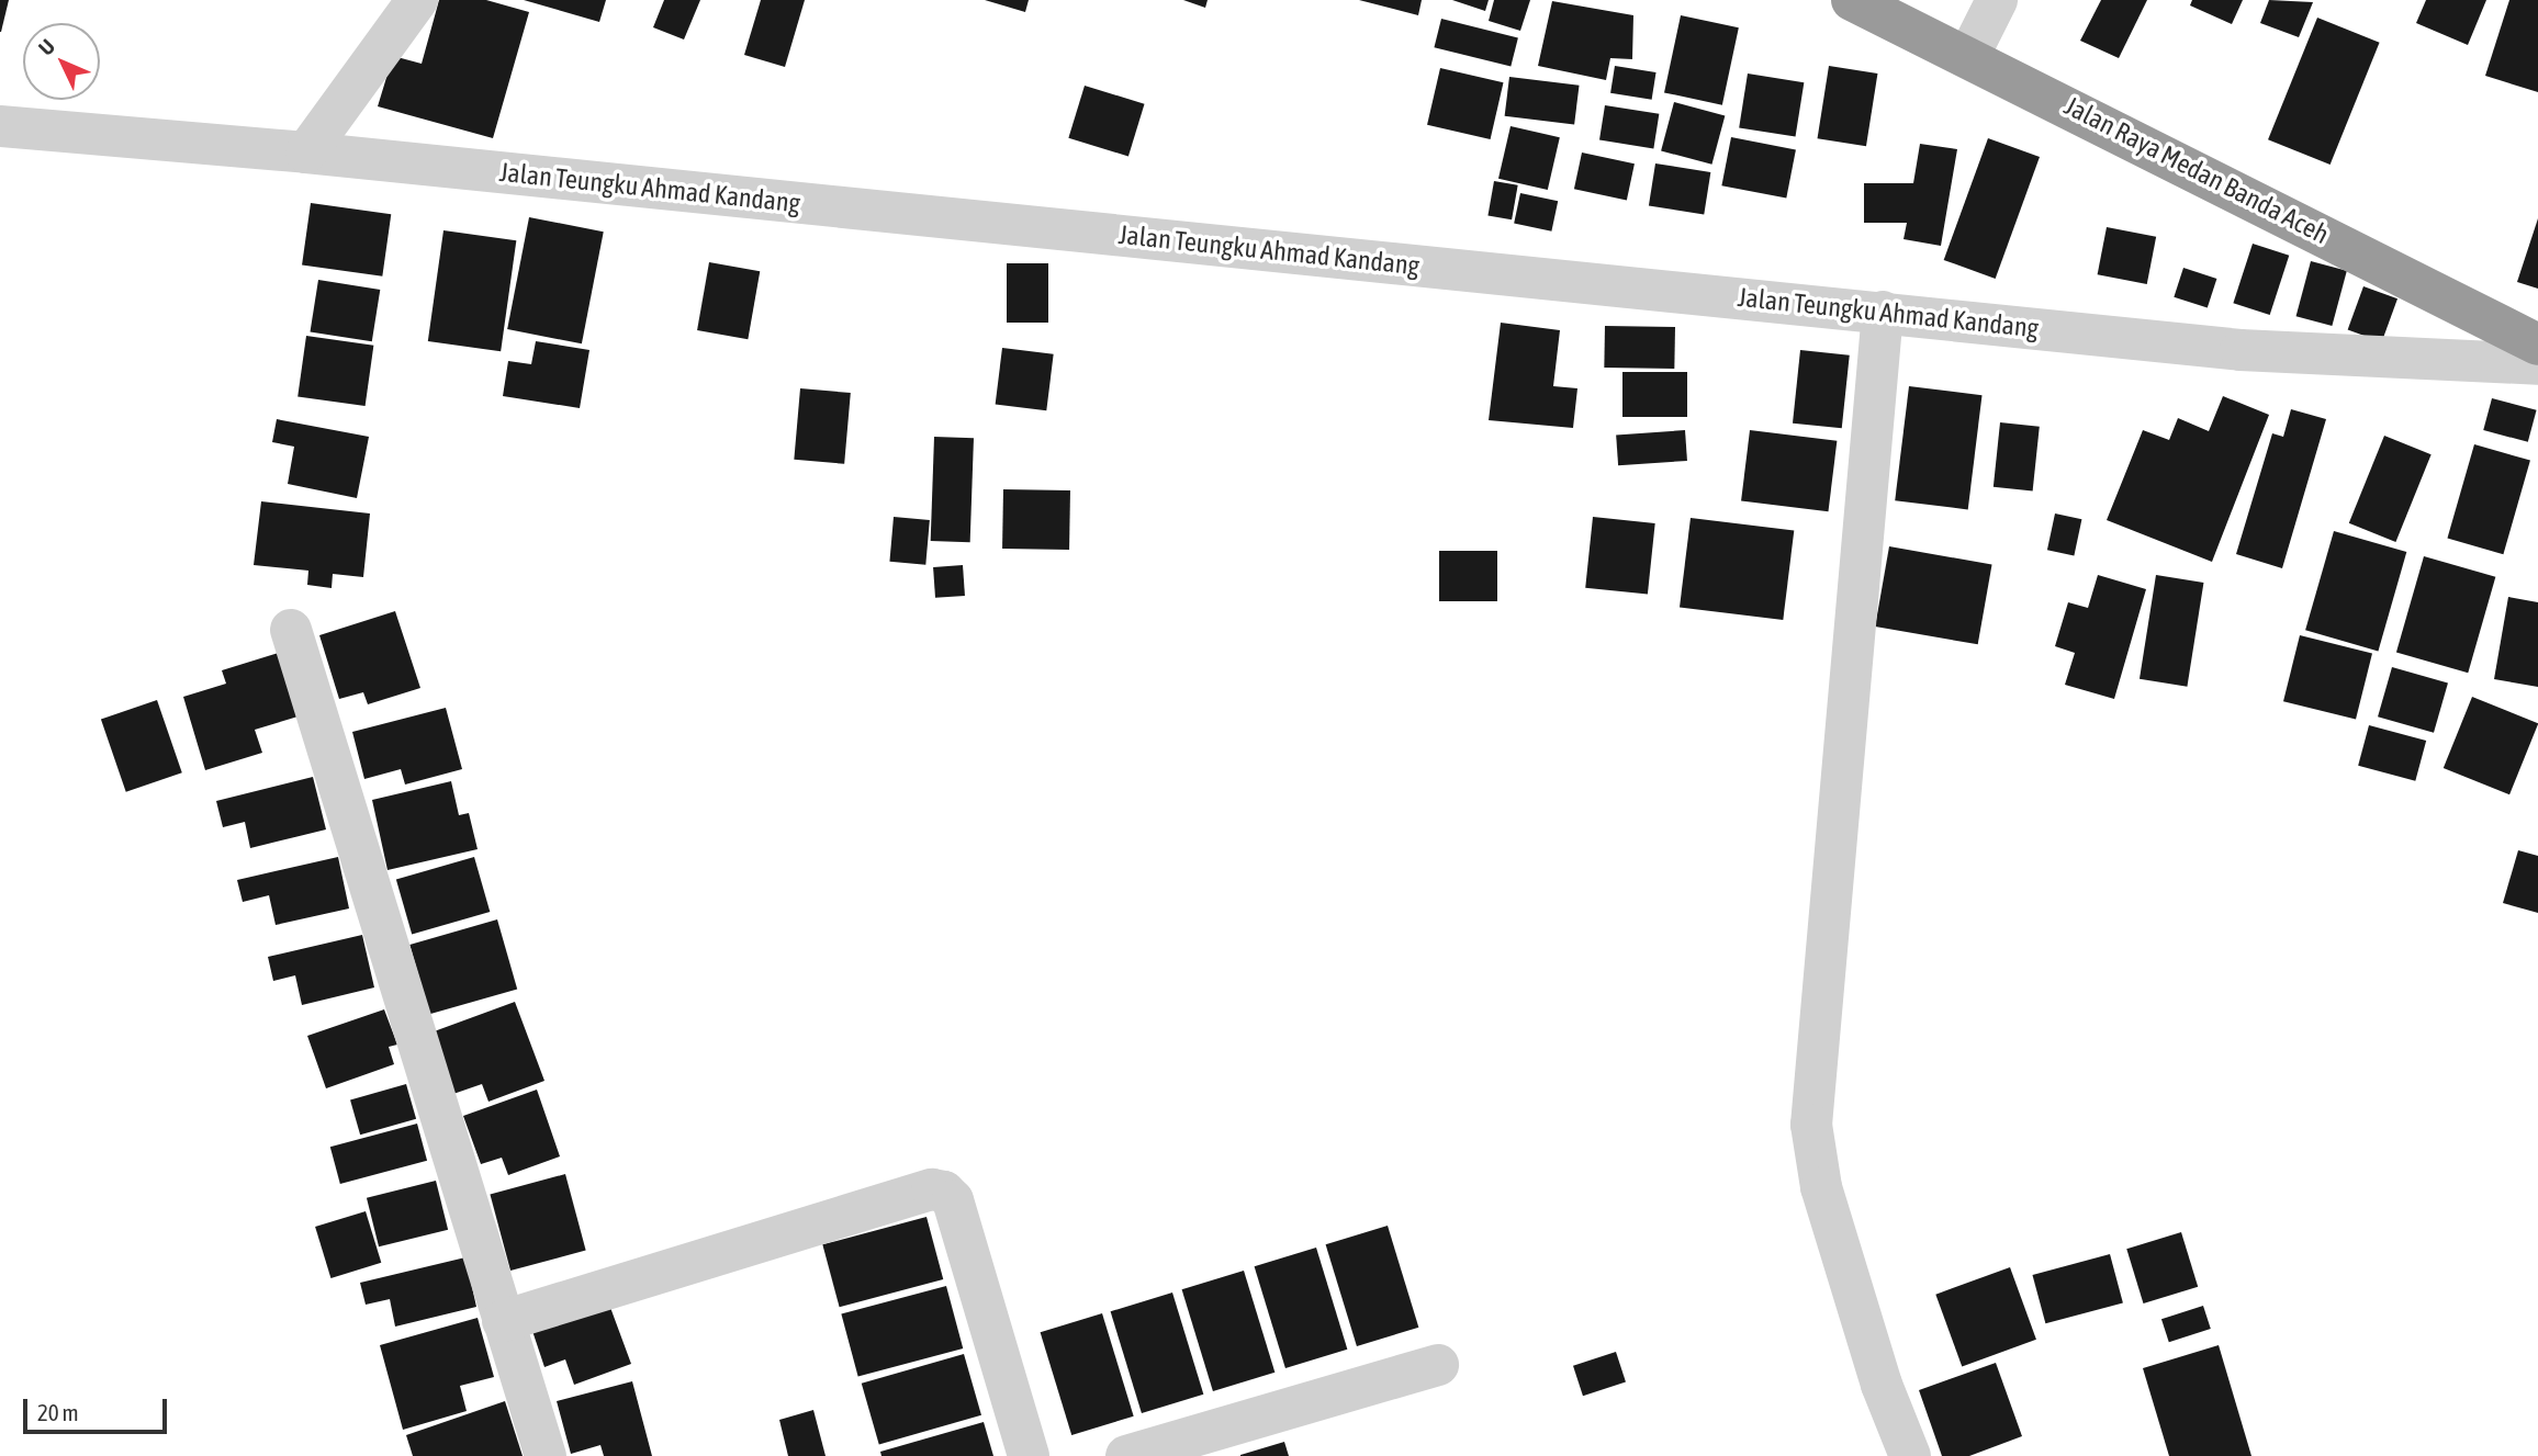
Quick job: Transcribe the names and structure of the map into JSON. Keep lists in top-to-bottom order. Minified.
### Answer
{"streets":{"highway":["Jalan Raya Medan Banda Aceh"],"street":["Jalan Teungku Ahmad Kandang"]},"scale_bar":"20 m","north":"top left"}
